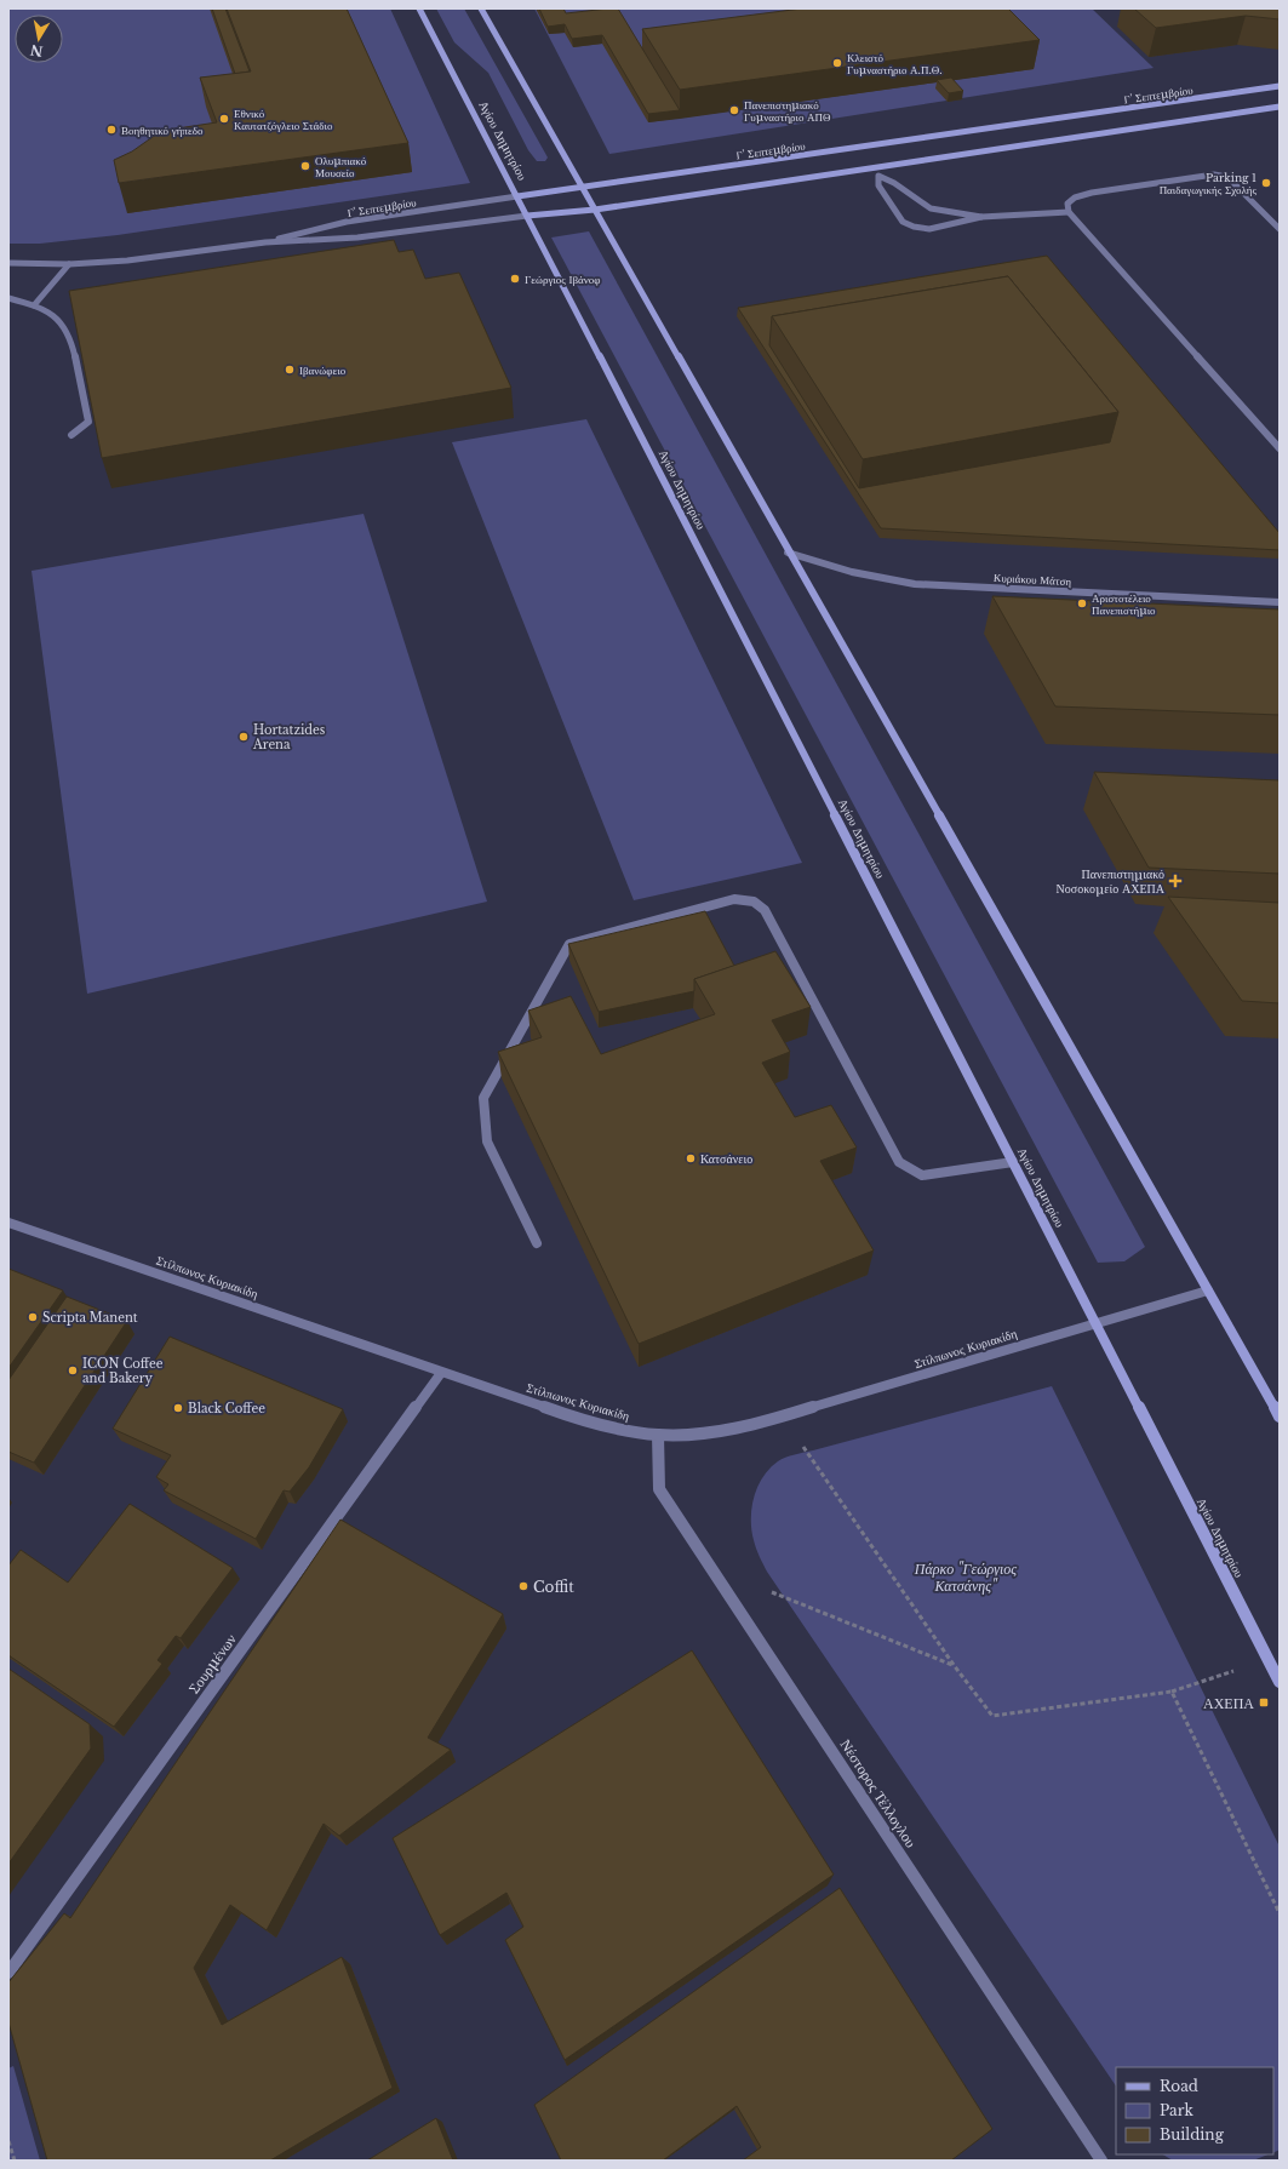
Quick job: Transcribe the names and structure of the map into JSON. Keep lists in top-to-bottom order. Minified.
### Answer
{"streets":{"main road":["Γ' Σεπτεμβρίου","Αγίου Δημητρίου"],"street":["Κυριάκου Μάτση","Στίλπωνος Κυριακίδη","Σουρμένων","Νέστορος Τέλλογλου"]},"crossings":[["Γ' Σεπτεμβρίου","Αγίου Δημητρίου"],["Αγίου Δημητρίου","Στίλπωνος Κυριακίδη"],["Στίλπωνος Κυριακίδη","Σουρμένων"],["Στίλπωνος Κυριακίδη","Νέστορος Τέλλογλου"]],"parks":["Πάρκο \"Γεώργιος Κατσάνης\""],"places":{"other":["Κλειστό Γυμναστήριο Α.Π.Θ.","Πανεπιστημιακό Γυμναστήριο ΑΠΘ","Εθνικό Καυτατζόγλειο Στάδιο","Βοηθητικό γήπεδο","Ολυμπιακό Μουσείο","Parking 1 Παιδαγωγικής Σχολής","Γεώργιος Ιβάνοφ","Ιβανώφειο","Αριστοτέλειο Πανεπιστήμιο","Hortatzides Arena","Κατσάνειο","Scripta Manent","ICON Coffee and Bakery","Black Coffee","Coffit"],"health":["Πανεπιστημιακό Νοσοκομείο ΑΧΕΠΑ"],"transit":["ΑΧΕΠΑ"]},"legend":["Road","Park","Building"],"north":"bottom"}
